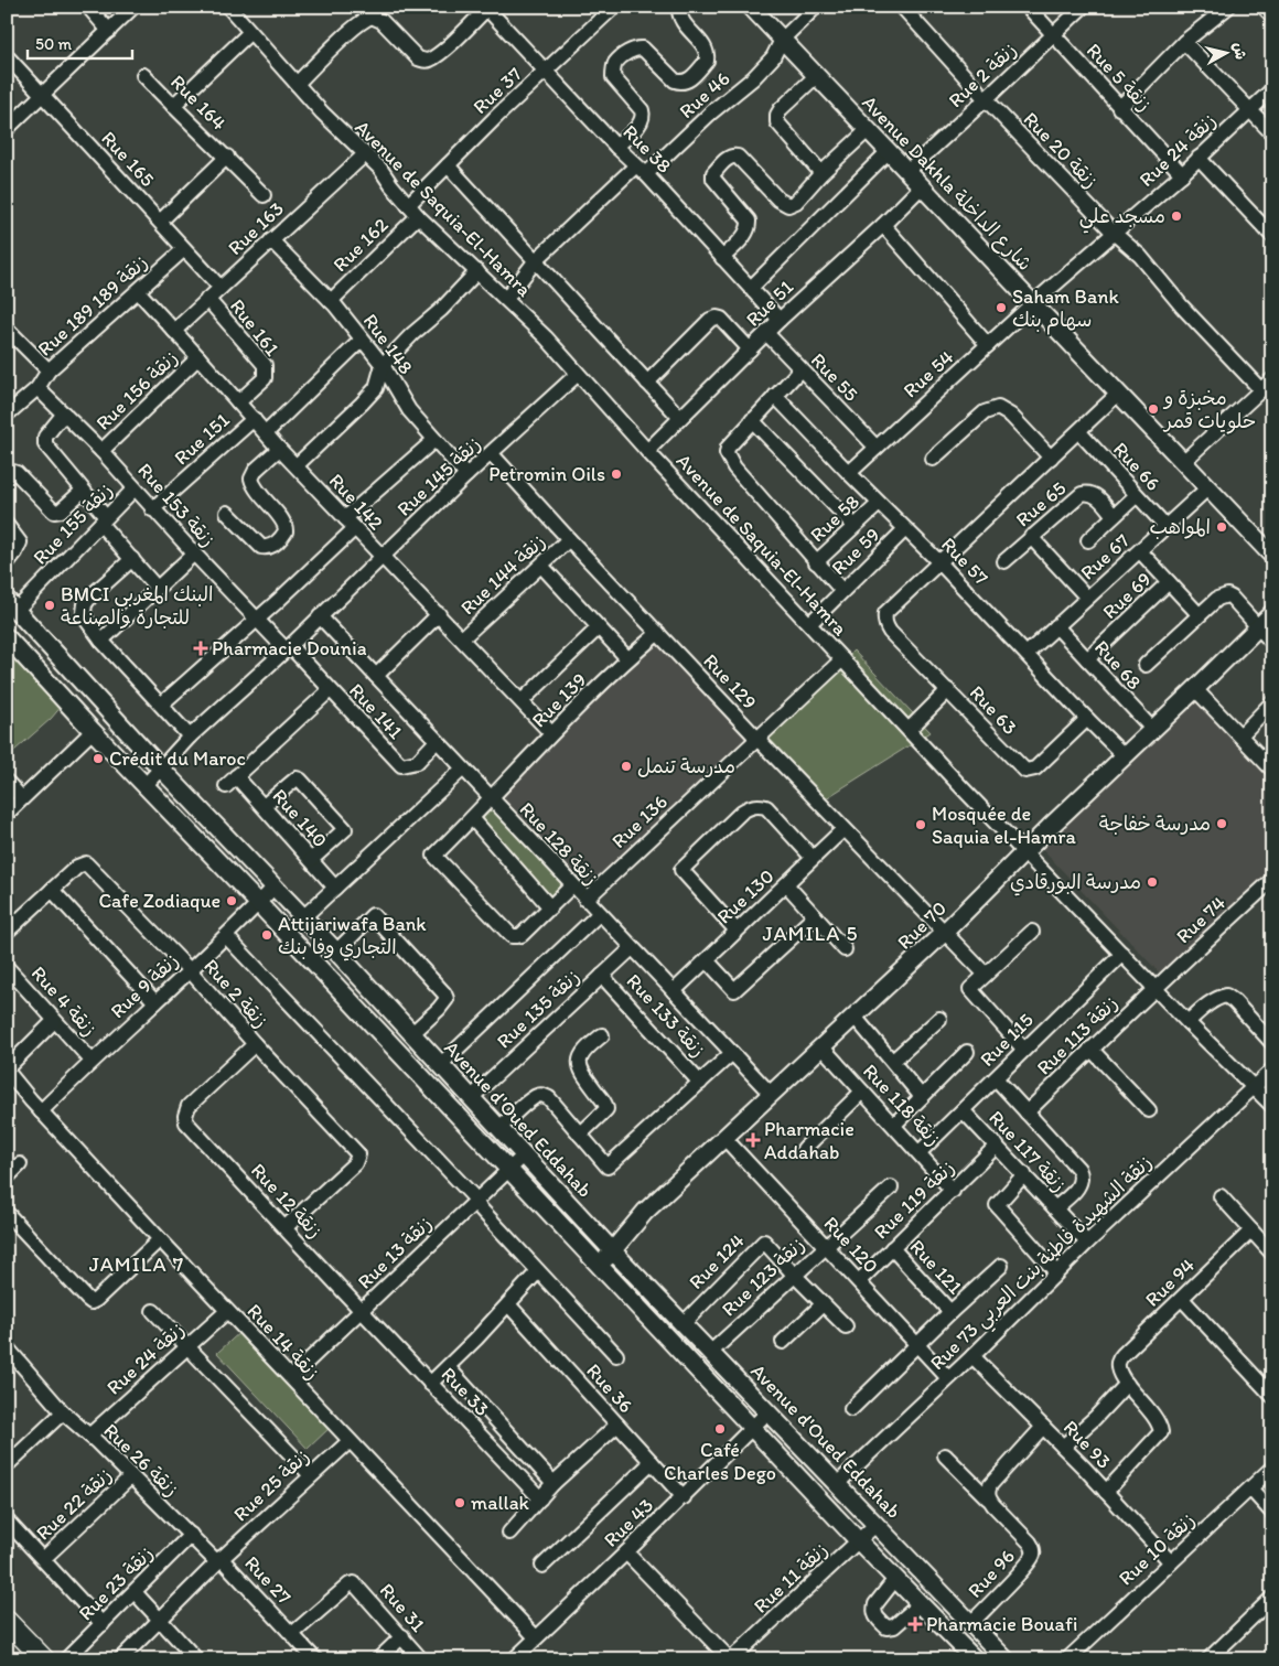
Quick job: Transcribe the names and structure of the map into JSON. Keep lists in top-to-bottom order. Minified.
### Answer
{"streets":{"street":["Rue 2 زنقة","Rue 5 زنقة","Rue 37","Rue 46","Rue 164","Rue 38","Rue 20 زنقة","Rue 24 زنقة","Rue 165","Avenue Dakhla شارع الداخلة","Avenue de Saquia-El-Hamra","Rue 163","Rue 162","Rue 51","Rue 189 زنقة 189","Rue 161","Rue 148","Rue 54","Rue 55","Rue 156 زنقة","Rue 151","Rue 66","Rue 145 زنقة","Rue 142","Rue 65","Rue 153 زنقة","Rue 58","Rue 155 زنقة","Rue 59","Rue 67","Rue 57","Rue 144 زنقة","Rue 69","Rue 68","Rue 129","Rue 139","Rue 63","Rue 141","Rue 140","Rue 136","Rue 128 زنقة","Rue 130","Rue 74","Rue 70","Rue 9 زنقة","Rue 4 زنقة","Rue 135 زنقة","Rue 133 زنقة","Rue 113 زنقة","Rue 115","Rue 118 زنقة","Avenue d'Oued Eddahab","Rue 117 زنقة","Rue 119 زنقة","Rue 12 زنقة","Rue 120","Rue 13 زنقة","Rue 124","Rue 73 زنقة الشهيدة فاطنة بنت العربي","Rue 121","Rue 123 زنقة","Rue 94","Rue 14 زنقة","Rue 36","Rue 33","Rue 93","Rue 26 زنقة","Rue 25 زنقة","Rue 22 زنقة","Rue 43","Rue 10 زنقة","Rue 96","Rue 11 زنقة","Rue 27","Rue 23 زنقة","Rue 31"]},"crossings":[["Rue 2 زنقة","Rue 5 زنقة"],["Rue 2 زنقة","Rue 20 زنقة"],["Rue 2 زنقة","Avenue Dakhla شارع الداخلة"],["Rue 2 زنقة","Rue 9 زنقة"],["Rue 2 زنقة","Rue 12 زنقة"],["Rue 5 زنقة","Rue 24 زنقة"],["Rue 37","Rue 38"],["Rue 37","Avenue de Saquia-El-Hamra"],["Rue 46","Rue 38"],["Rue 46","Avenue Dakhla شارع الداخلة"],["Rue 46","Avenue de Saquia-El-Hamra"],["Rue 164","Rue 165"],["Rue 38","Rue 51"],["Rue 20 زنقة","Rue 24 زنقة"],["Rue 24 زنقة","Avenue Dakhla شارع الداخلة"],["Rue 24 زنقة","Rue 54"],["Rue 24 زنقة","Rue 14 زنقة"],["Rue 24 زنقة","Rue 26 زنقة"],["Rue 165","Rue 163"],["Rue 165","Rue 189 زنقة 189"],["Avenue Dakhla شارع الداخلة","Rue 51"],["Avenue Dakhla شارع الداخلة","Rue 54"],["Avenue Dakhla شارع الداخلة","Rue 67"],["Avenue de Saquia-El-Hamra","Rue 163"],["Avenue de Saquia-El-Hamra","Rue 162"],["Avenue de Saquia-El-Hamra","Rue 51"],["Avenue de Saquia-El-Hamra","Rue 145 زنقة"],["Avenue de Saquia-El-Hamra","Rue 59"],["Avenue de Saquia-El-Hamra","Rue 136"],["Avenue de Saquia-El-Hamra","Rue 74"],["Avenue de Saquia-El-Hamra","Rue 70"],["Avenue de Saquia-El-Hamra","Rue 113 زنقة"],["Avenue de Saquia-El-Hamra","Rue 115"],["Avenue de Saquia-El-Hamra","Rue 73 زنقة الشهيدة فاطنة بنت العربي"],["Rue 163","Rue 161"],["Rue 163","Rue 148"],["Rue 163","Rue 142"],["Rue 162","Rue 148"],["Rue 51","Rue 55"],["Rue 189 زنقة 189","Rue 142"],["Rue 189 زنقة 189","Rue 153 زنقة"],["Rue 161","Rue 142"],["Rue 148","Rue 145 زنقة"],["Rue 54","Rue 55"],["Rue 54","Rue 57"],["Rue 156 زنقة","Rue 142"],["Rue 156 زنقة","Rue 153 زنقة"],["Rue 151","Rue 142"],["Rue 151","Rue 153 زنقة"],["Rue 66","Rue 67"],["Rue 145 زنقة","Rue 142"],["Rue 145 زنقة","Rue 153 زنقة"],["Rue 145 زنقة","Rue 129"],["Rue 145 زنقة","Rue 141"],["Rue 145 زنقة","Rue 128 زنقة"],["Rue 145 زنقة","Avenue d'Oued Eddahab"],["Rue 142","Rue 144 زنقة"],["Rue 142","Rue 139"],["Rue 153 زنقة","Rue 155 زنقة"],["Rue 153 زنقة","Rue 141"],["Rue 58","Rue 57"],["Rue 155 زنقة","Avenue d'Oued Eddahab"],["Rue 59","Rue 57"],["Rue 67","Rue 57"],["Rue 67","Rue 69"],["Rue 67","Rue 68"],["Rue 57","Rue 63"],["Rue 57","Rue 70"],["Rue 144 زنقة","Rue 129"],["Rue 69","Rue 68"],["Rue 68","Rue 70"],["Rue 129","Rue 139"],["Rue 129","Rue 136"],["Rue 129","Rue 130"],["Rue 129","Rue 70"],["Rue 139","Rue 128 زنقة"],["Rue 141","Rue 128 زنقة"],["Rue 136","Rue 128 زنقة"],["Rue 128 زنقة","Rue 130"],["Rue 128 زنقة","Rue 70"],["Rue 128 زنقة","Rue 135 زنقة"],["Rue 128 زنقة","Rue 133 زنقة"],["Rue 74","Rue 113 زنقة"],["Rue 70","Rue 118 زنقة"],["Rue 70","Avenue d'Oued Eddahab"],["Rue 70","Rue 120"],["Rue 9 زنقة","Rue 4 زنقة"],["Rue 9 زنقة","Avenue d'Oued Eddahab"],["Rue 9 زنقة","Rue 14 زنقة"],["Rue 135 زنقة","Rue 133 زنقة"],["Rue 135 زنقة","Avenue d'Oued Eddahab"],["Rue 115","Rue 118 زنقة"],["Rue 115","Rue 117 زنقة"],["Rue 118 زنقة","Rue 119 زنقة"],["Avenue d'Oued Eddahab","Rue 13 زنقة"],["Avenue d'Oued Eddahab","Rue 124"],["Avenue d'Oued Eddahab","Rue 73 زنقة الشهيدة فاطنة بنت العربي"],["Avenue d'Oued Eddahab","Rue 123 زنقة"],["Avenue d'Oued Eddahab","Rue 43"],["Avenue d'Oued Eddahab","Rue 96"],["Avenue d'Oued Eddahab","Rue 11 زنقة"],["Rue 117 زنقة","Rue 119 زنقة"],["Rue 117 زنقة","Rue 73 زنقة الشهيدة فاطنة بنت العربي"],["Rue 119 زنقة","Rue 120"],["Rue 119 زنقة","Rue 121"],["Rue 12 زنقة","Rue 13 زنقة"],["Rue 12 زنقة","Rue 33"],["Rue 120","Rue 73 زنقة الشهيدة فاطنة بنت العربي"],["Rue 120","Rue 121"],["Rue 120","Rue 123 زنقة"],["Rue 13 زنقة","Rue 14 زنقة"],["Rue 13 زنقة","Rue 33"],["Rue 124","Rue 123 زنقة"],["Rue 73 زنقة الشهيدة فاطنة بنت العربي","Rue 93"],["Rue 14 زنقة","Rue 25 زنقة"],["Rue 14 زنقة","Rue 43"],["Rue 36","Rue 43"],["Rue 93","Rue 10 زنقة"],["Rue 26 زنقة","Rue 22 زنقة"],["Rue 26 زنقة","Rue 27"],["Rue 26 زنقة","Rue 23 زنقة"],["Rue 25 زنقة","Rue 27"],["Rue 27","Rue 23 زنقة"],["Rue 27","Rue 31"]],"districts":["JAMILA 5","JAMILA 7"],"places":{"other":["مسجد علي","Saham Bank سهام بنك","مخبزة و حلويات قمر","Petromin Oils","المواهب","BMCI البنك المغربي للتجارة والصناعة","Crédit du Maroc","مدرسة تنمل","مدرسة خفاجة","Mosquée de Saquia el-Hamra","مدرسة البورقادي","Cafe Zodiaque","Attijariwafa Bank التجاري وفا بنك","Café Charles Dego","mallak"],"health":["Pharmacie Dounia","Pharmacie Addahab","Pharmacie Bouafi"]},"scale_bar":"50 m","north":"right"}
